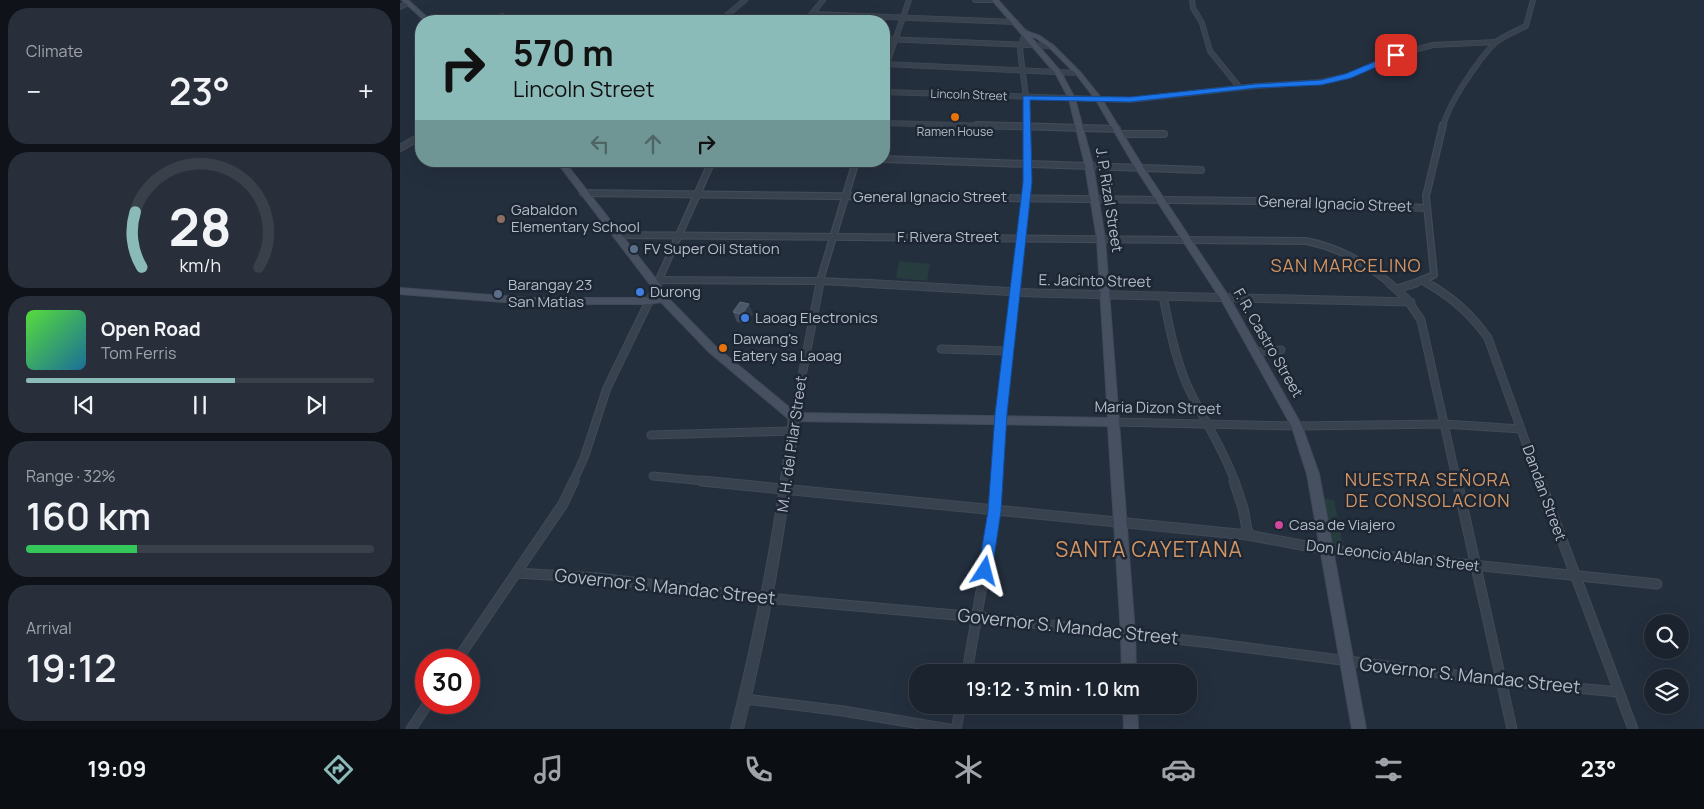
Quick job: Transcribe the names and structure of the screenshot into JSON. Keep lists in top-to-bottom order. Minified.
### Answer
{"streets":{"main road":["J. P. Rizal Street","F. R. Castro Street","Maria Dizon Street"],"street":["Lincoln Street","General Ignacio Street","F. Rivera Street","E. Jacinto Street","M. H. del Pilar Street","Dandan Street","Don Leoncio Ablan Street","Governor S. Mandac Street"]},"crossings":[["Lincoln Street","J. P. Rizal Street"],["Lincoln Street","F. R. Castro Street"],["General Ignacio Street","J. P. Rizal Street"],["General Ignacio Street","F. R. Castro Street"],["General Ignacio Street","M. H. del Pilar Street"],["J. P. Rizal Street","F. Rivera Street"],["J. P. Rizal Street","E. Jacinto Street"],["J. P. Rizal Street","F. R. Castro Street"],["J. P. Rizal Street","Maria Dizon Street"],["J. P. Rizal Street","Don Leoncio Ablan Street"],["J. P. Rizal Street","Governor S. Mandac Street"],["F. Rivera Street","E. Jacinto Street"],["F. Rivera Street","F. R. Castro Street"],["F. Rivera Street","M. H. del Pilar Street"],["E. Jacinto Street","F. R. Castro Street"],["E. Jacinto Street","M. H. del Pilar Street"],["F. R. Castro Street","Maria Dizon Street"],["F. R. Castro Street","Don Leoncio Ablan Street"],["F. R. Castro Street","Governor S. Mandac Street"],["Maria Dizon Street","M. H. del Pilar Street"],["Maria Dizon Street","Dandan Street"],["M. H. del Pilar Street","Don Leoncio Ablan Street"],["M. H. del Pilar Street","Governor S. Mandac Street"],["Dandan Street","Don Leoncio Ablan Street"],["Dandan Street","Governor S. Mandac Street"]],"districts":["SAN MARCELINO","NUESTRA SEÑORA DE CONSOLACION","SANTA CAYETANA"],"places":["Ramen House","Gabaldon Elementary School","FV Super Oil Station","Durong","Barangay 23 San Matias","Laoag Electronics","Dawang's Eatery sa Laoag","Casa de Viajero"],"page":{"tile":["Climate",["Range · 32%","160 km"],["Arrival","19:12"]],"turn":["570 m","Lincoln Street"],"heat":["−","23°","+"],"song":["Open Road","Tom Ferris"],"limit":"30","trip":"19:12 · 3 min · 1.0 km","tabs":["19:09","23°"],"gauge":["28","km/h"]}}
